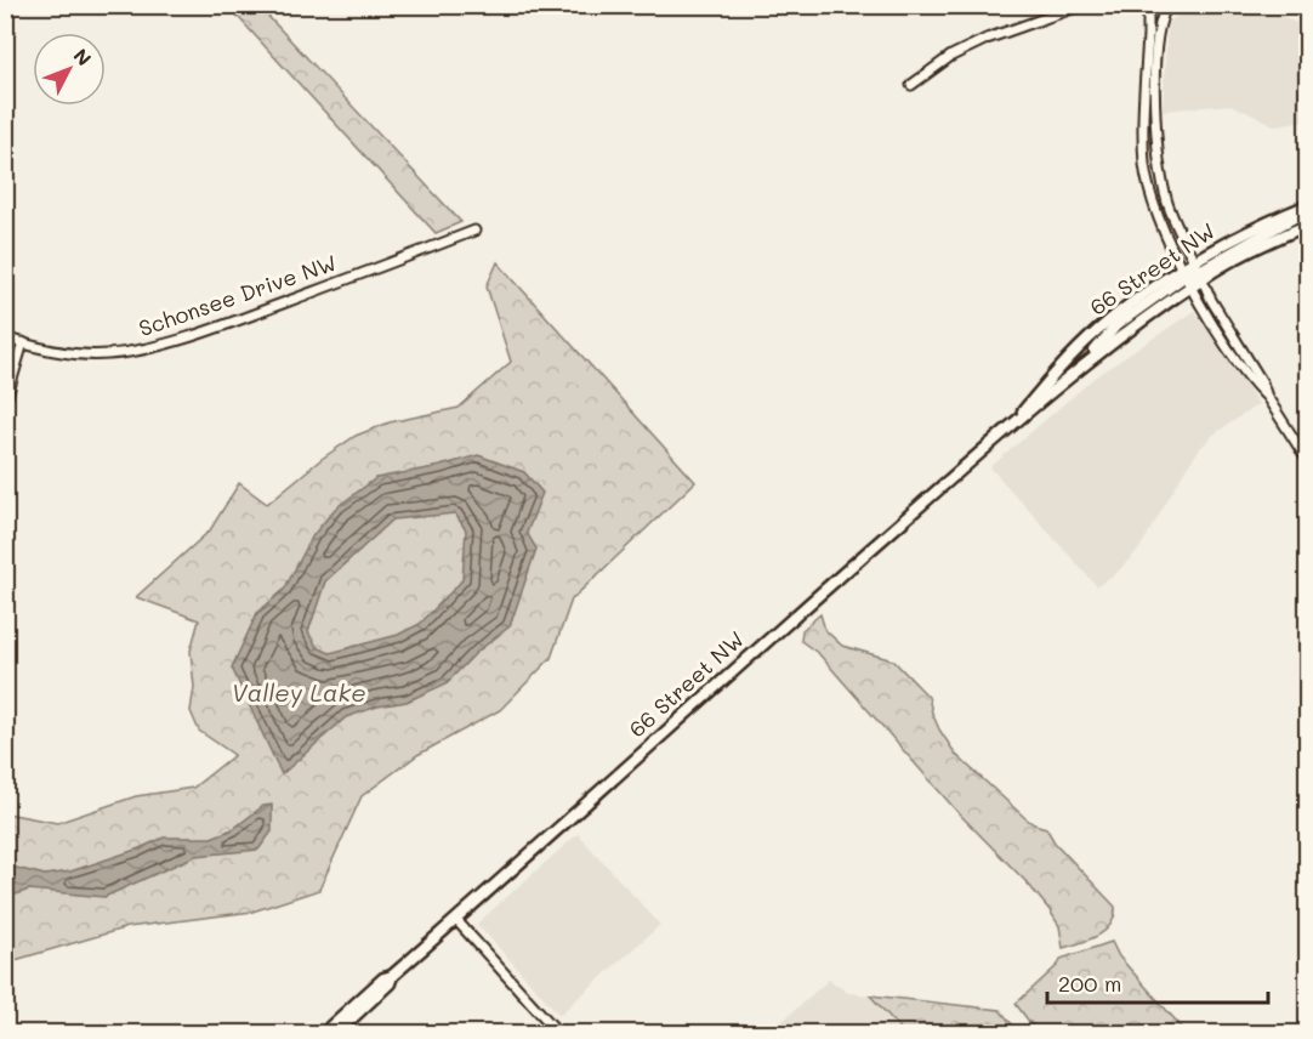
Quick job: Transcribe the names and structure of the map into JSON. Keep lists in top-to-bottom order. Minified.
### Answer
{"streets":{"main road":["66 Street NW"],"street":["Schonsee Drive NW"]},"water":["Valley Lake"],"scale_bar":"200 m","north":"top right"}
